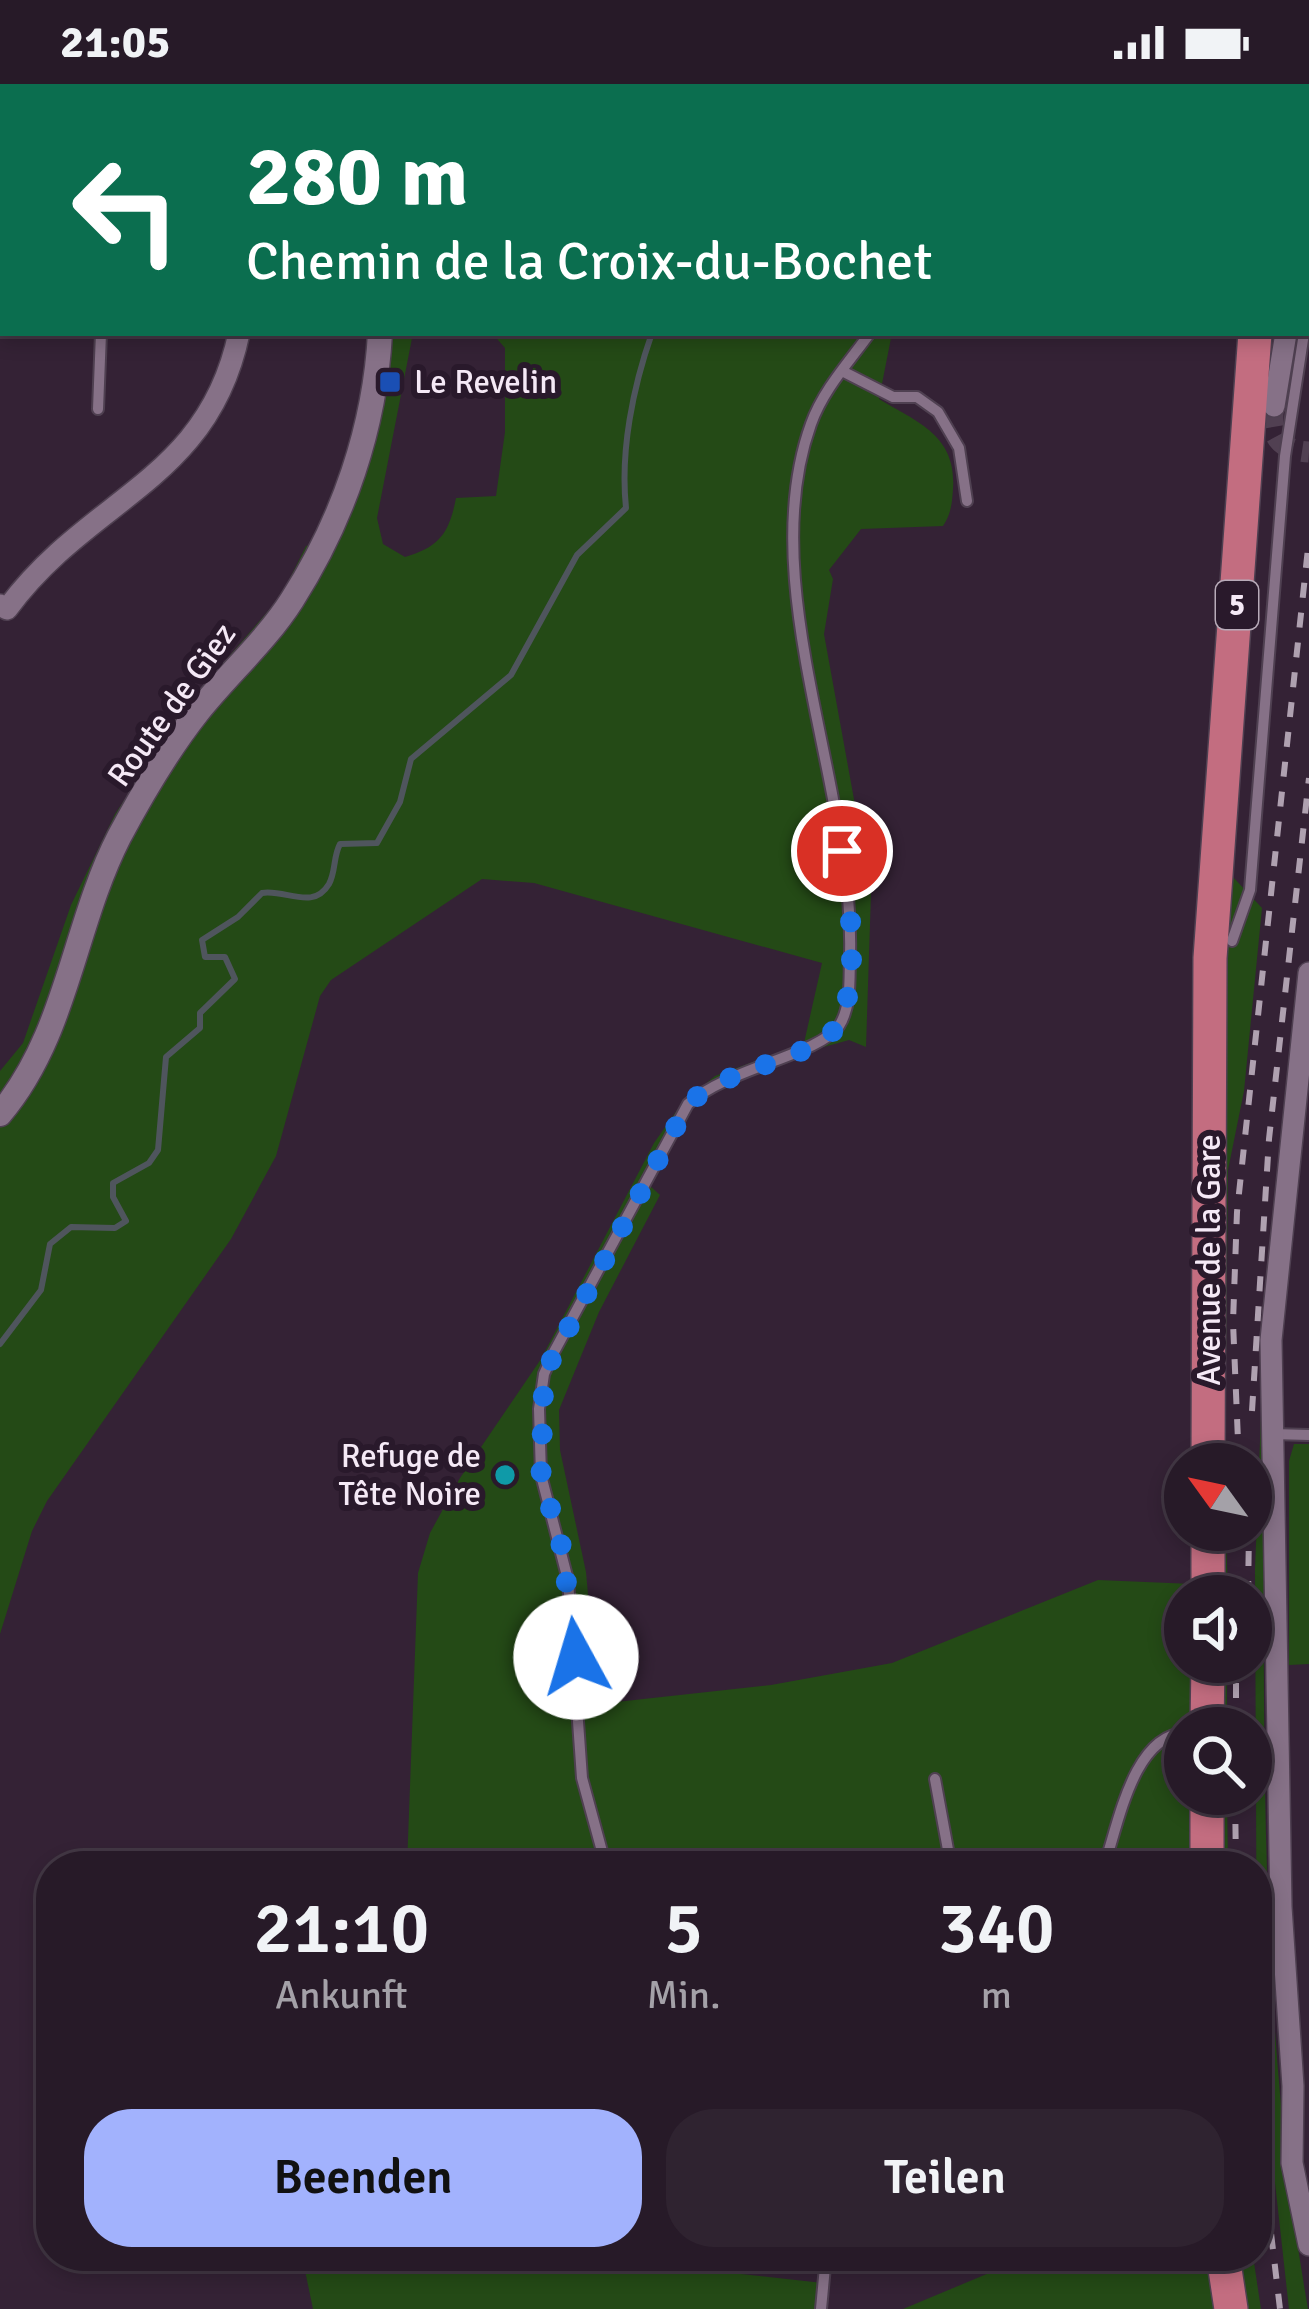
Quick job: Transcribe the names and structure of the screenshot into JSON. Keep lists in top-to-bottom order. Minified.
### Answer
{"streets":{"main road":["5","Avenue de la Gare"],"street":["Route de Giez"]},"places":{"transit":["Le Revelin"],"other":["Refuge de Tête Noire"]},"north":"top left","page":{"status":"21:05","turn":["280 m","Chemin de la Croix-du-Bochet"],"eta":["21:10","Ankunft","5","Min.","340","m"],"buttons":["Beenden","Teilen"]}}
